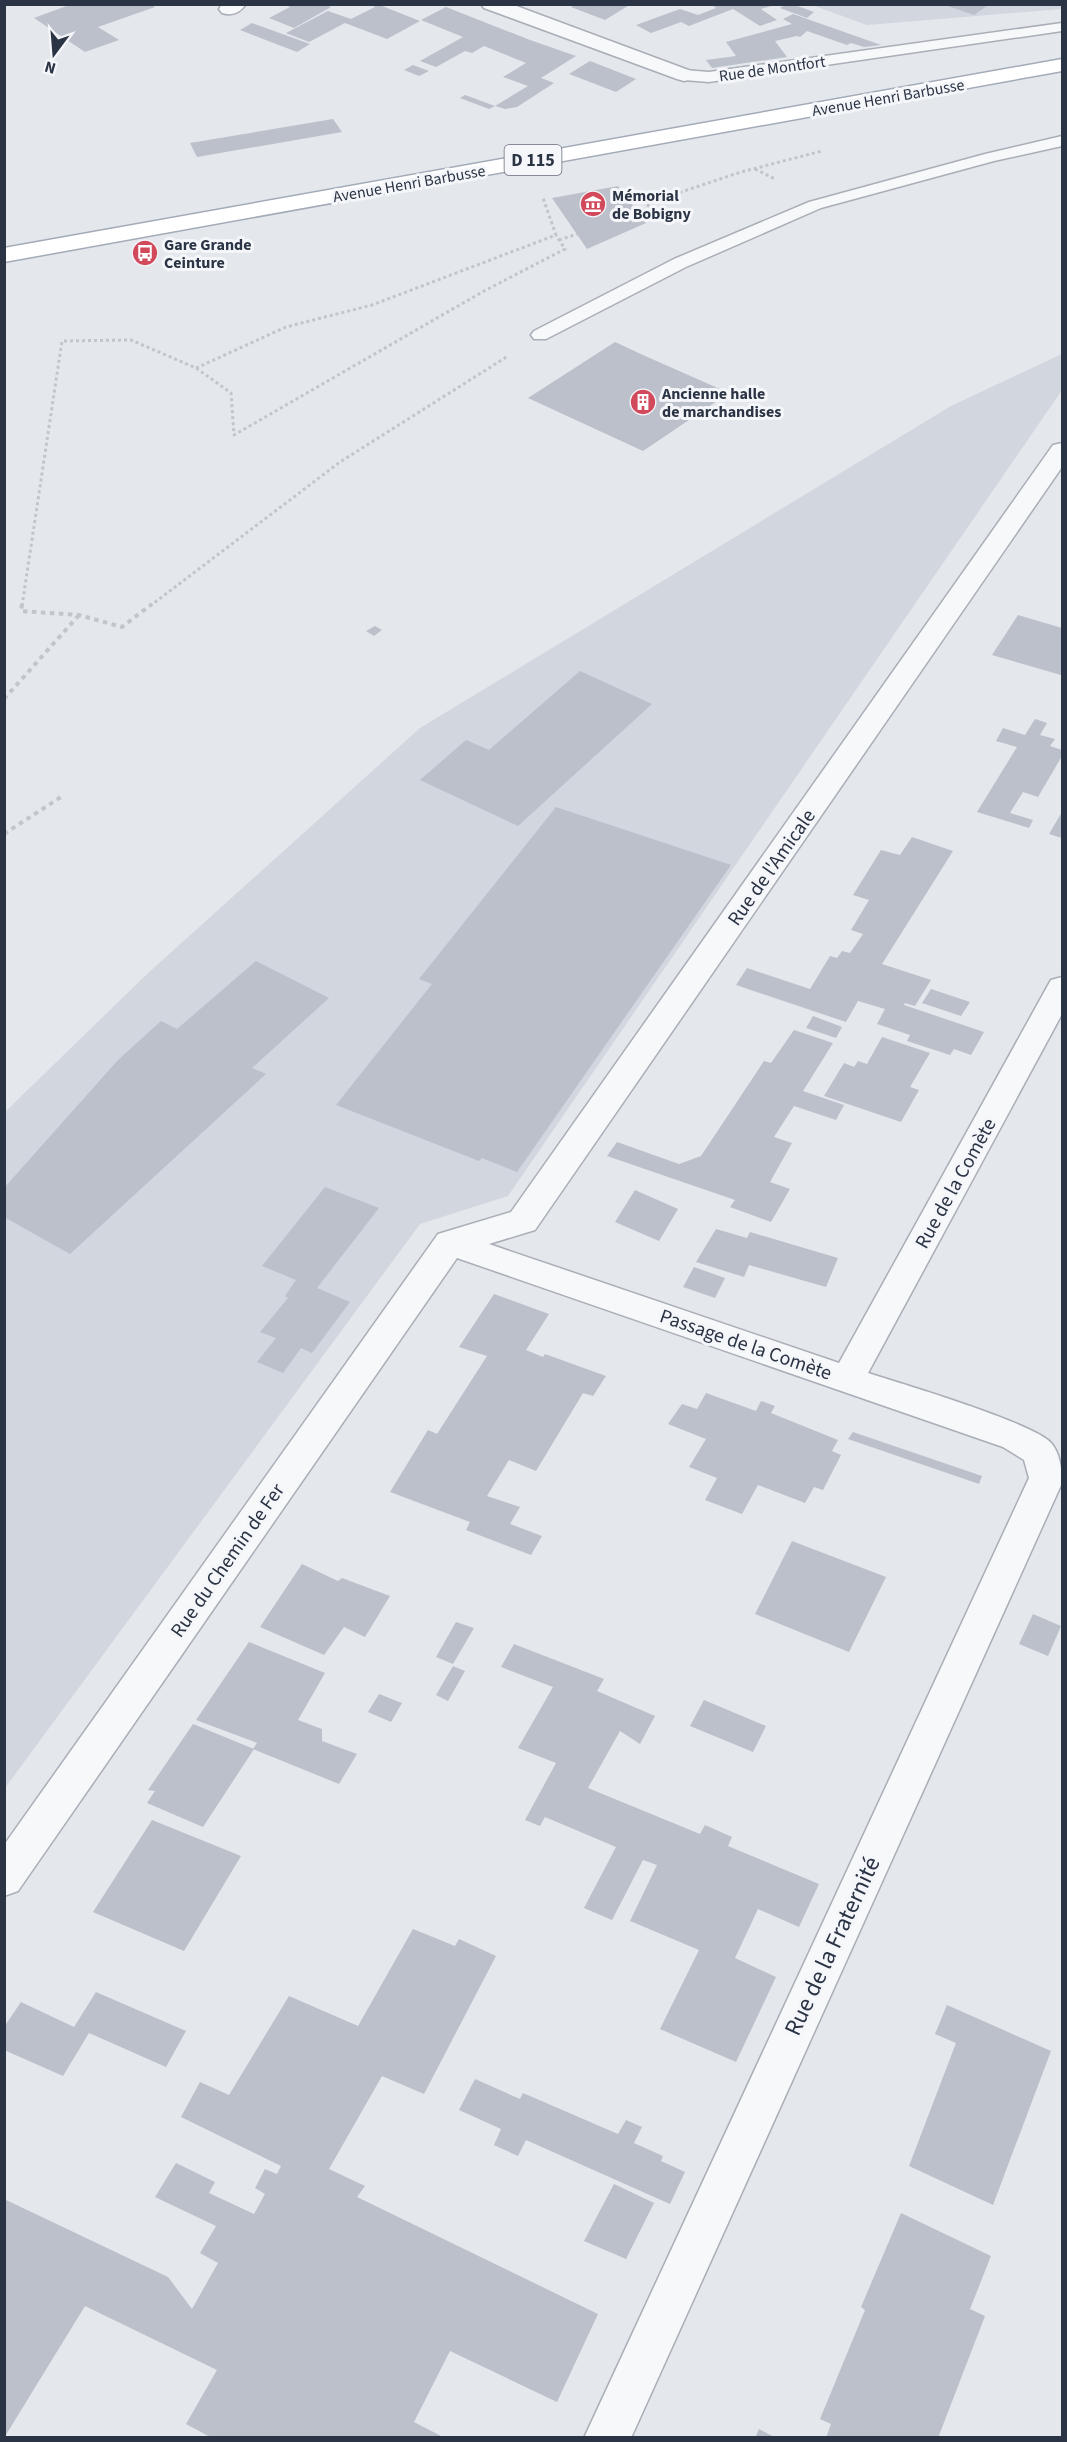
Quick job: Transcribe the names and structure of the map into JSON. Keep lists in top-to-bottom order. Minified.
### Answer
{"streets":{"main road":["Avenue Henri Barbusse","D 115"],"street":["Rue de Montfort","Rue de l'Amicale","Rue de la Comète","Passage de la Comète","Rue du Chemin de Fer","Rue de la Fraternité"]},"crossings":[["Rue de l'Amicale","Passage de la Comète"],["Rue de l'Amicale","Rue du Chemin de Fer"],["Rue de la Comète","Passage de la Comète"],["Passage de la Comète","Rue du Chemin de Fer"],["Passage de la Comète","Rue de la Fraternité"]],"places":{"museum":["Mémorial de Bobigny"],"bus stop":["Gare Grande Ceinture"],"building":["Ancienne halle de marchandises"]},"north":"bottom"}
